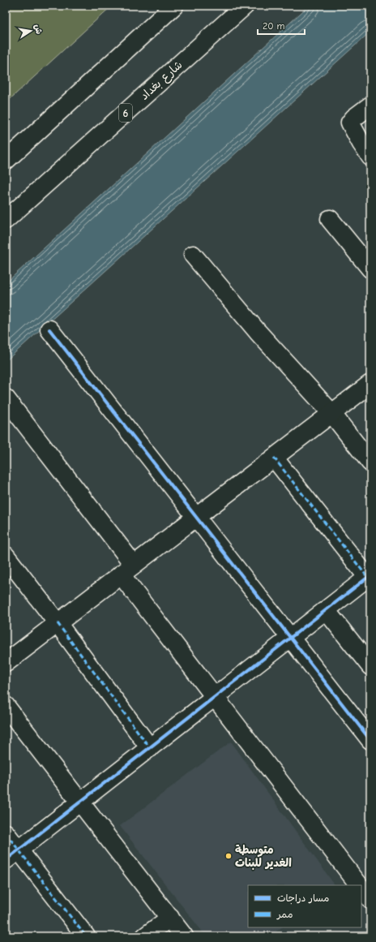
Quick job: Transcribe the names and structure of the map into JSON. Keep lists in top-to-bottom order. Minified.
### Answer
{"streets":{"main road":["شارع بغداد","6"]},"places":["متوسطة الغدير للبنات"],"legend":["مسار دراجات","ممر"],"scale_bar":"20 m","north":"right"}
